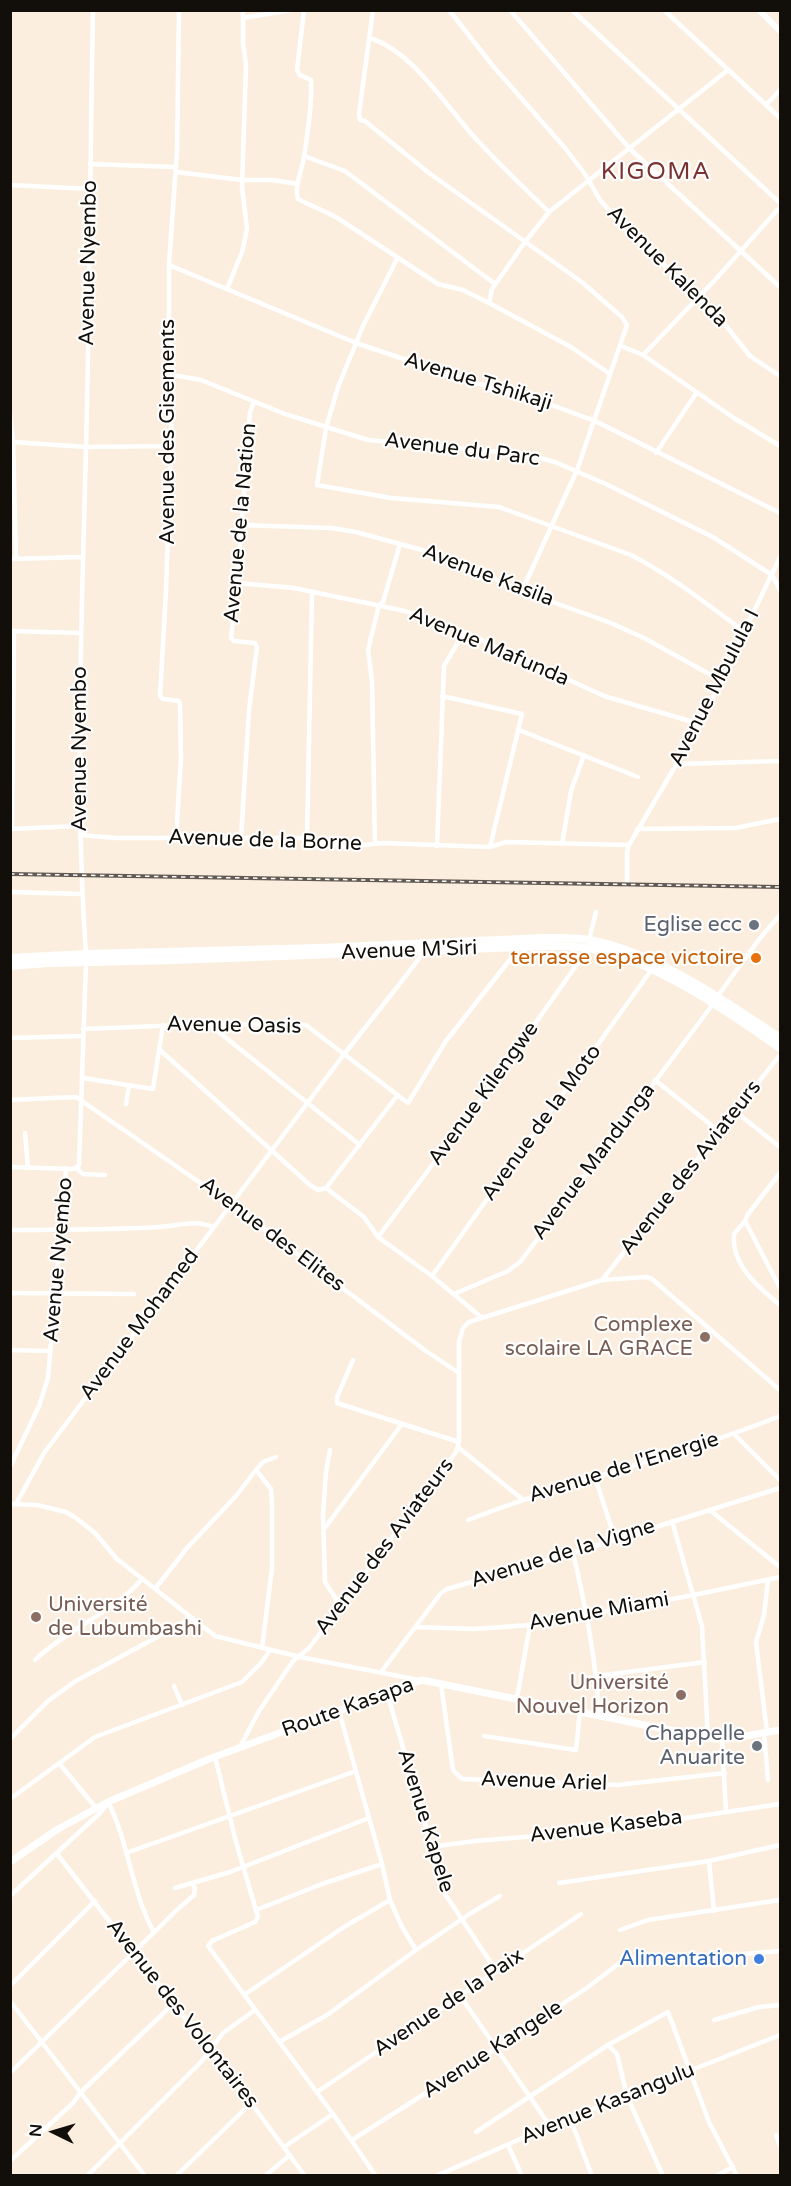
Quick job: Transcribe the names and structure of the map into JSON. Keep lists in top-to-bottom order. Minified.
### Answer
{"streets":{"highway":["Avenue M'Siri"],"main road":["Route Kasapa"],"street":["Avenue Nyembo","Avenue Kalenda","Avenue Tshikaji","Avenue des Gisements","Avenue du Parc","Avenue de la Nation","Avenue Kasila","Avenue Mafunda","Avenue Mbulula I","Avenue de la Borne","Avenue Oasis","Avenue Kilengwe","Avenue de la Moto","Avenue Mandunga","Avenue des Aviateurs","Avenue des Elites","Avenue Mohamed","Avenue de l'Energie","Avenue de la Vigne","Avenue Miami","Avenue Ariel","Avenue Kapele","Avenue Kaseba","Avenue de la Paix","Avenue des Volontaires","Avenue Kangele","Avenue Kasangulu"]},"crossings":[["Avenue Nyembo","Avenue de la Borne"],["Avenue Nyembo","Avenue M'Siri"],["Avenue Nyembo","Avenue Oasis"],["Avenue Nyembo","Avenue des Elites"],["Avenue Tshikaji","Avenue des Gisements"],["Avenue des Gisements","Avenue du Parc"],["Avenue des Gisements","Avenue de la Borne"],["Avenue du Parc","Avenue de la Nation"],["Avenue du Parc","Avenue Mbulula I"],["Avenue de la Nation","Avenue Kasila"],["Avenue de la Nation","Avenue Mafunda"],["Avenue de la Nation","Avenue de la Borne"],["Avenue Kasila","Avenue Mbulula I"],["Avenue Mafunda","Avenue Mbulula I"],["Avenue Mbulula I","Avenue de la Borne"],["Avenue M'Siri","Avenue Kilengwe"],["Avenue M'Siri","Avenue de la Moto"],["Avenue M'Siri","Avenue Mandunga"],["Avenue M'Siri","Avenue Mohamed"],["Avenue Oasis","Avenue Mohamed"],["Avenue des Aviateurs","Avenue des Elites"],["Avenue des Aviateurs","Route Kasapa"],["Avenue des Elites","Avenue Mohamed"],["Avenue de la Vigne","Avenue Miami"],["Route Kasapa","Avenue Ariel"],["Route Kasapa","Avenue Kapele"],["Avenue Kapele","Avenue Kaseba"],["Avenue Kapele","Avenue de la Paix"]],"districts":["KIGOMA"],"places":["Eglise ecc","terrasse espace victoire","Complexe scolaire LA GRACE","Université de Lubumbashi","Université Nouvel Horizon","Chappelle Anuarite","Alimentation"],"north":"left"}
